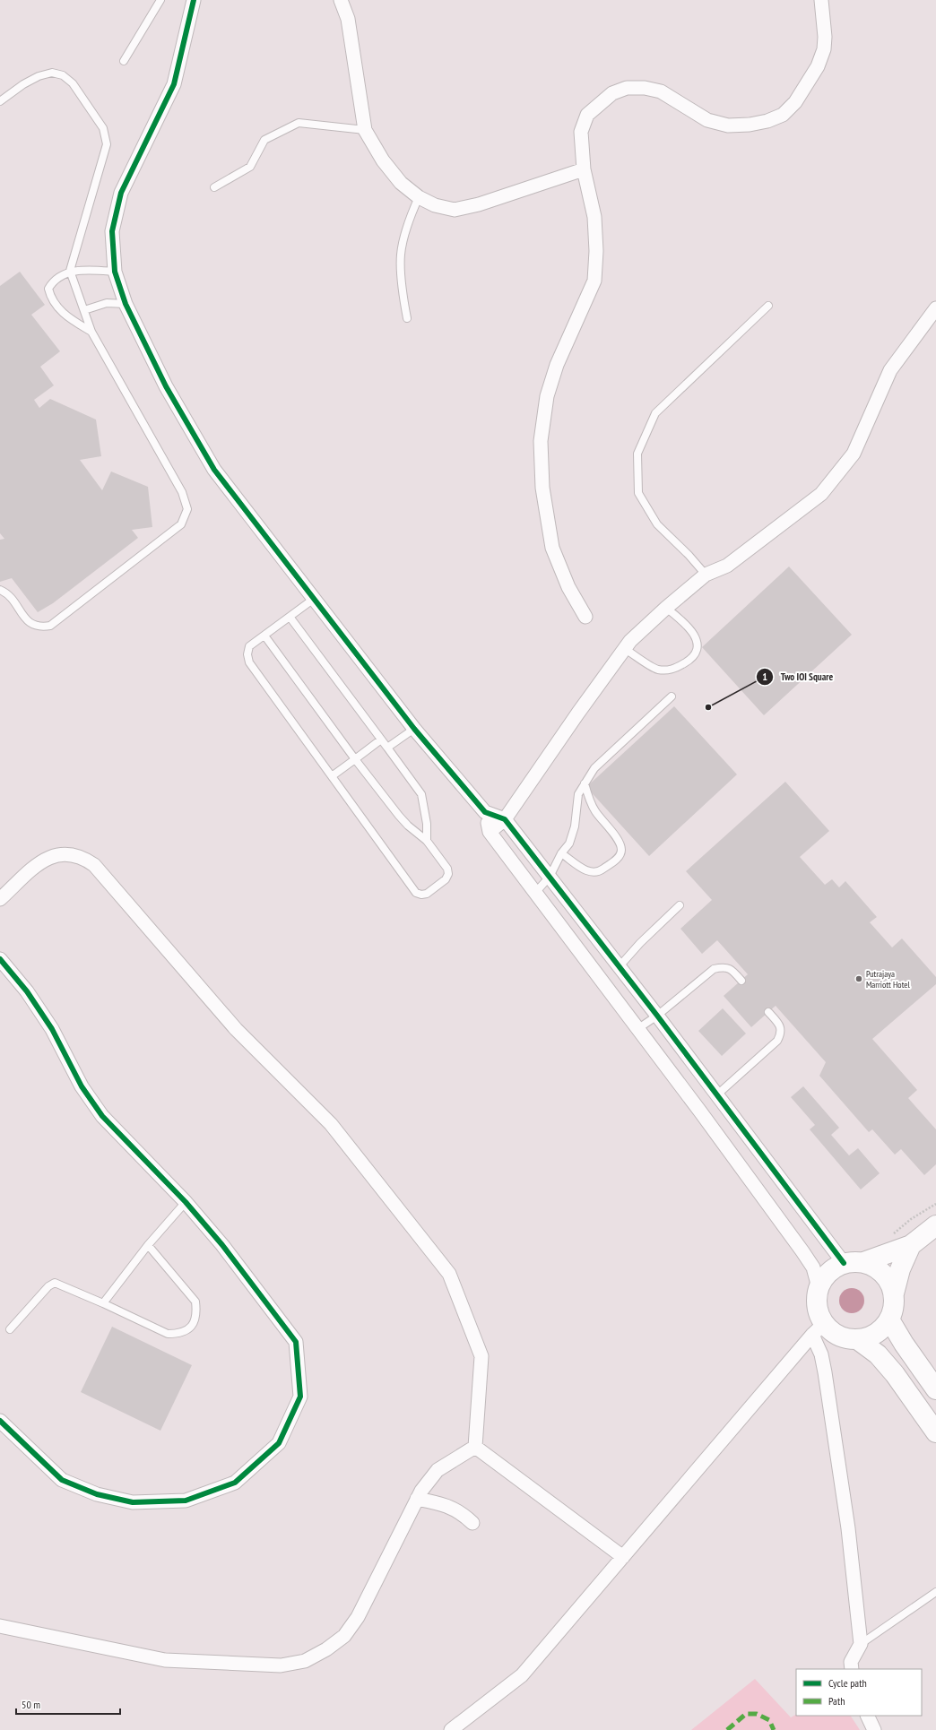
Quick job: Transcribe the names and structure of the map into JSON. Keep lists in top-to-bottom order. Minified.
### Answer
{"places":["Two IOI Square","Putrajaya Marriott Hotel"],"legend":["Cycle path","Path"],"scale_bar":"50 m"}
